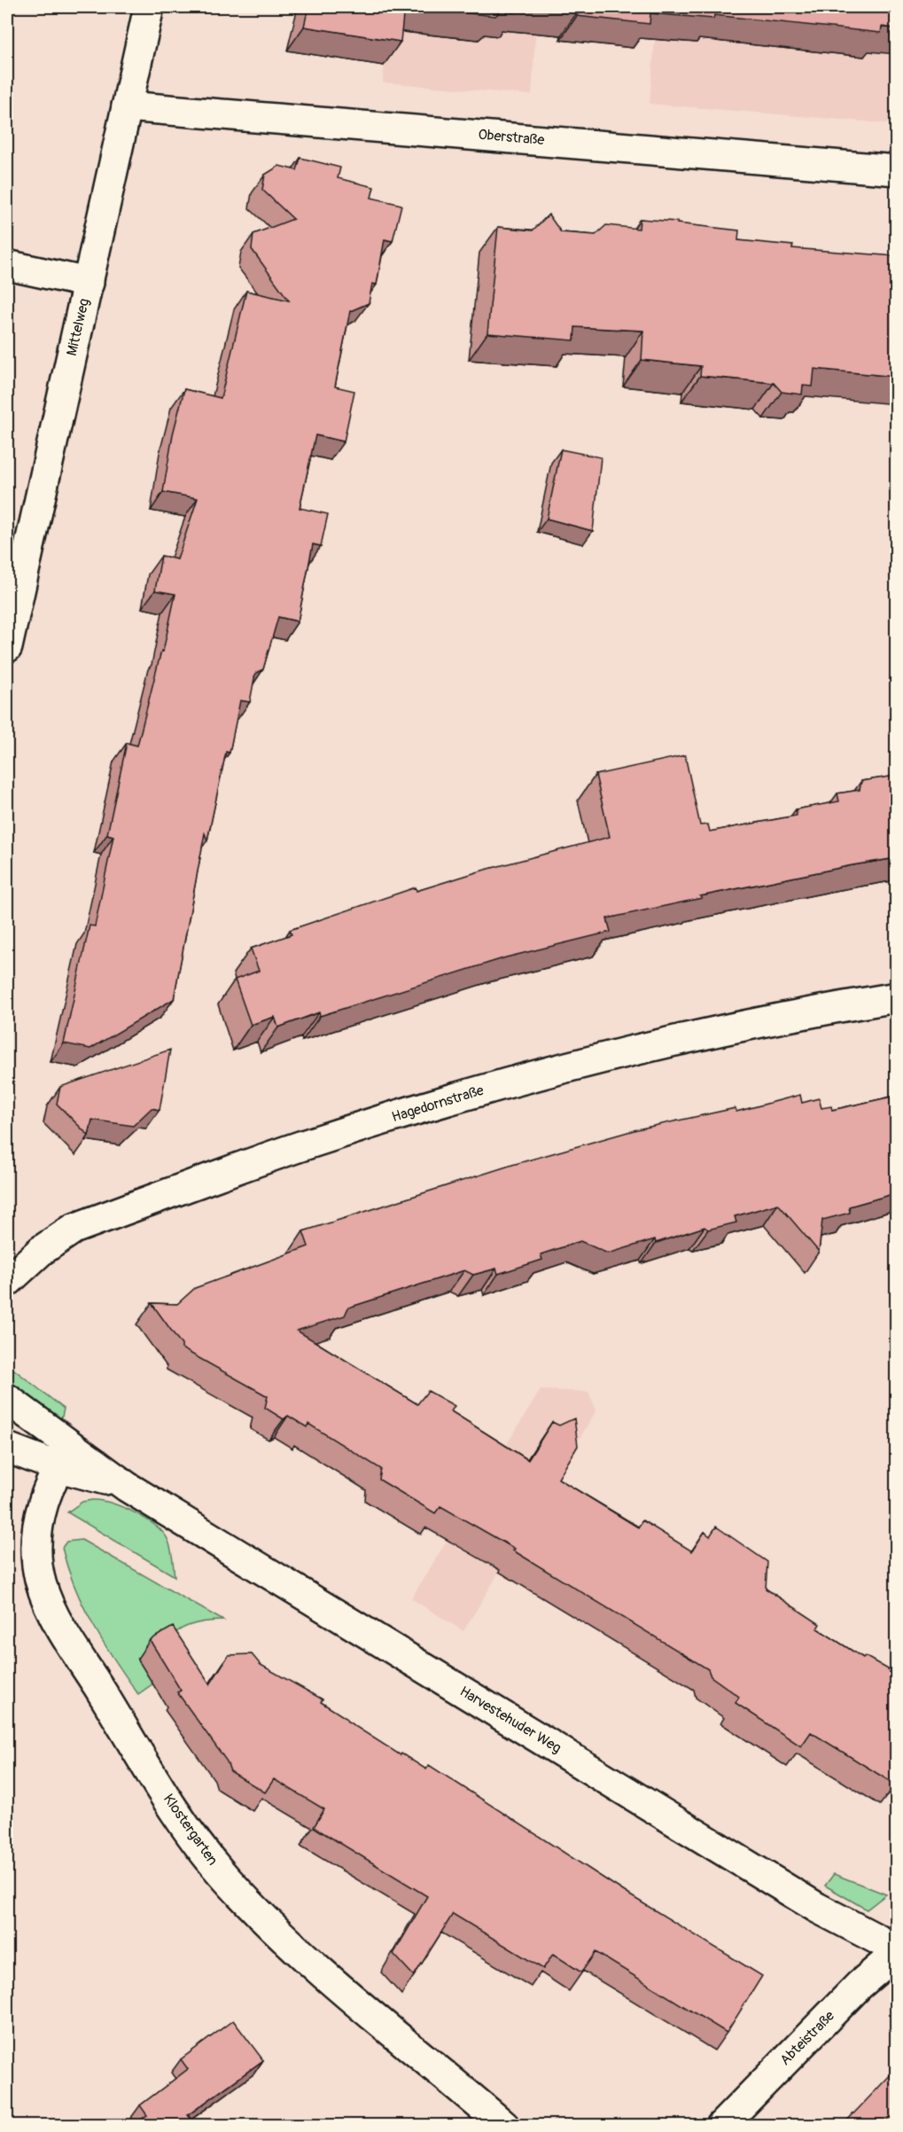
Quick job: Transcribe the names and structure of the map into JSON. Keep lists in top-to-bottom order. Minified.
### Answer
{"streets":{"street":["Oberstraße","Mittelweg","Hagedornstraße","Harvestehuder Weg","Klostergarten","Abteistraße"]},"crossings":[["Oberstraße","Mittelweg"],["Harvestehuder Weg","Klostergarten"],["Harvestehuder Weg","Abteistraße"]]}
